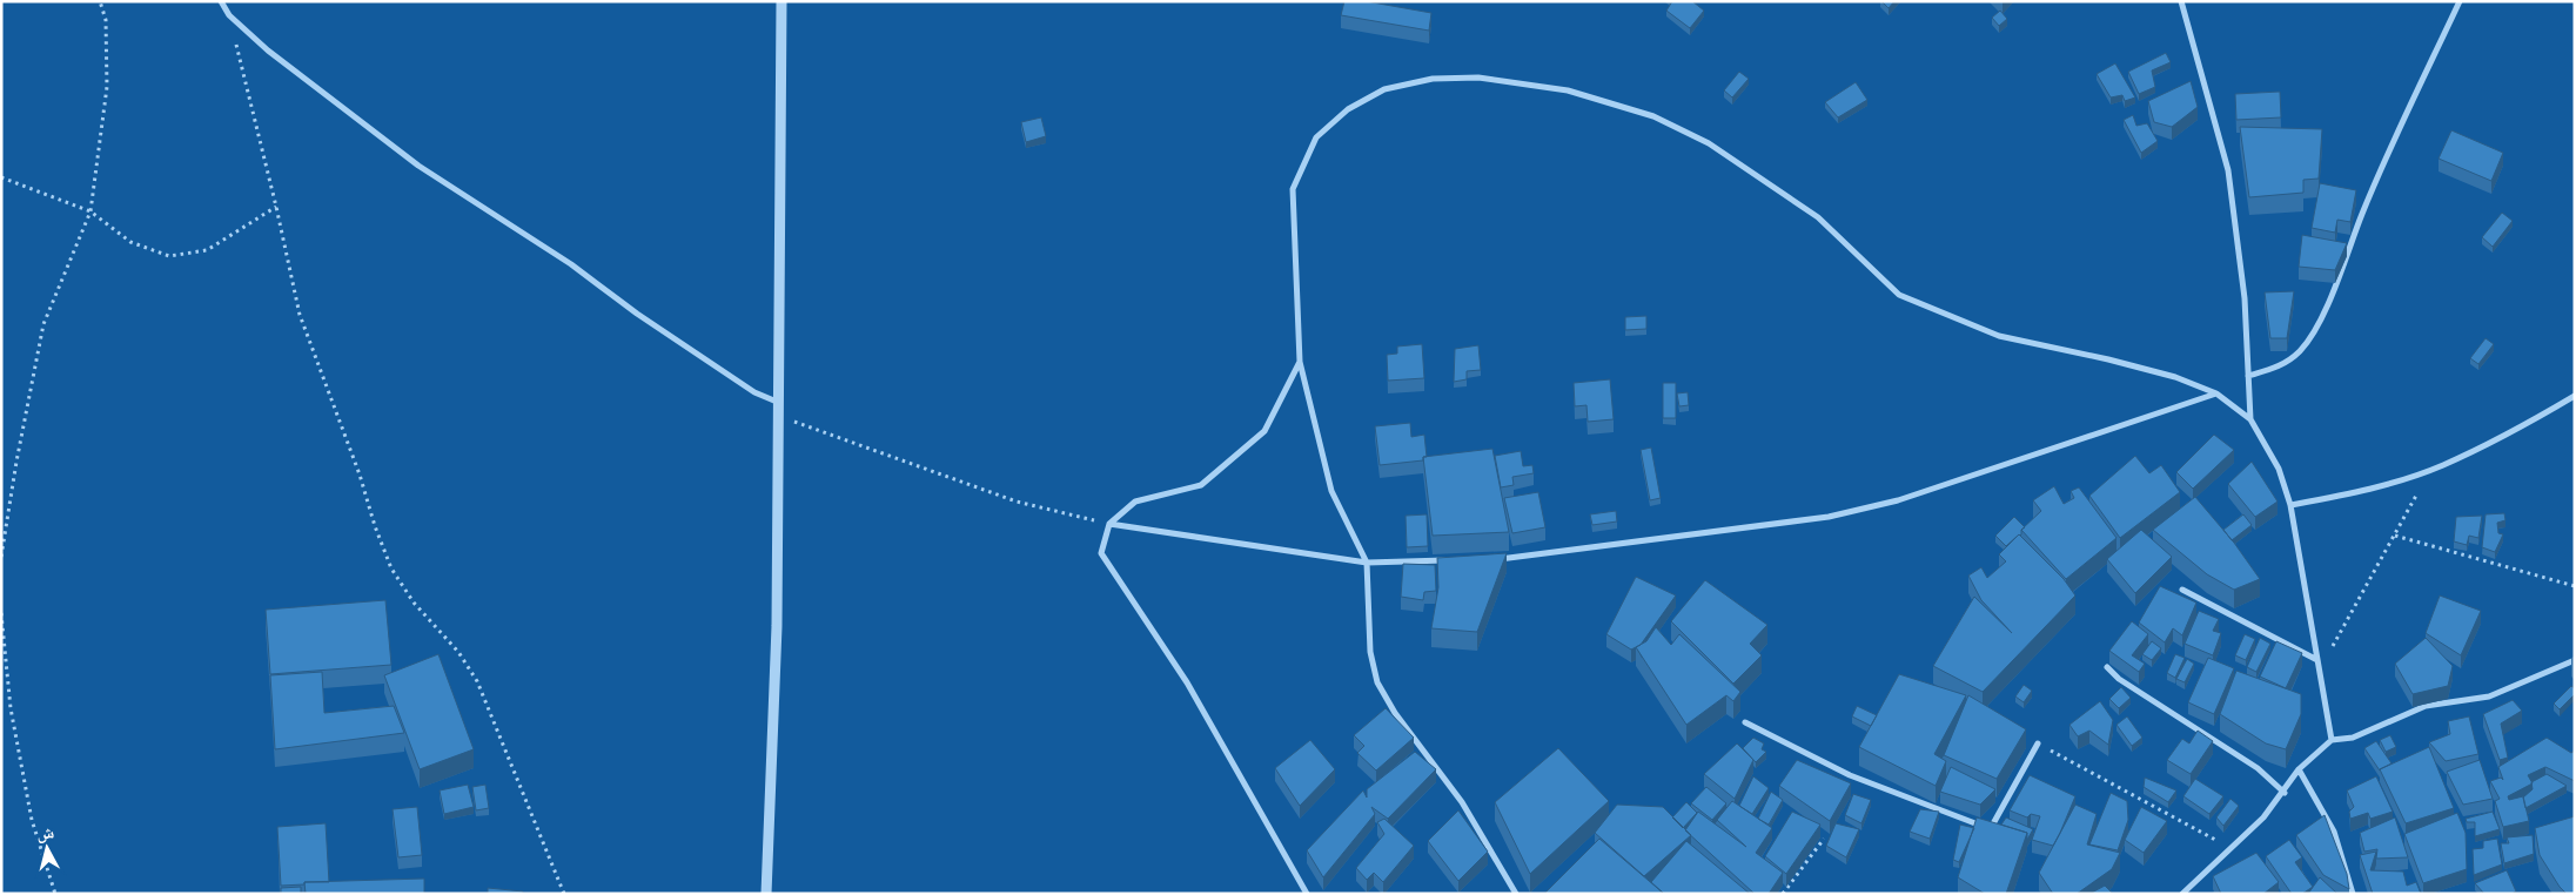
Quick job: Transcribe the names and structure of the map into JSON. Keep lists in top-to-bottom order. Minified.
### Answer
{"north":"top"}
